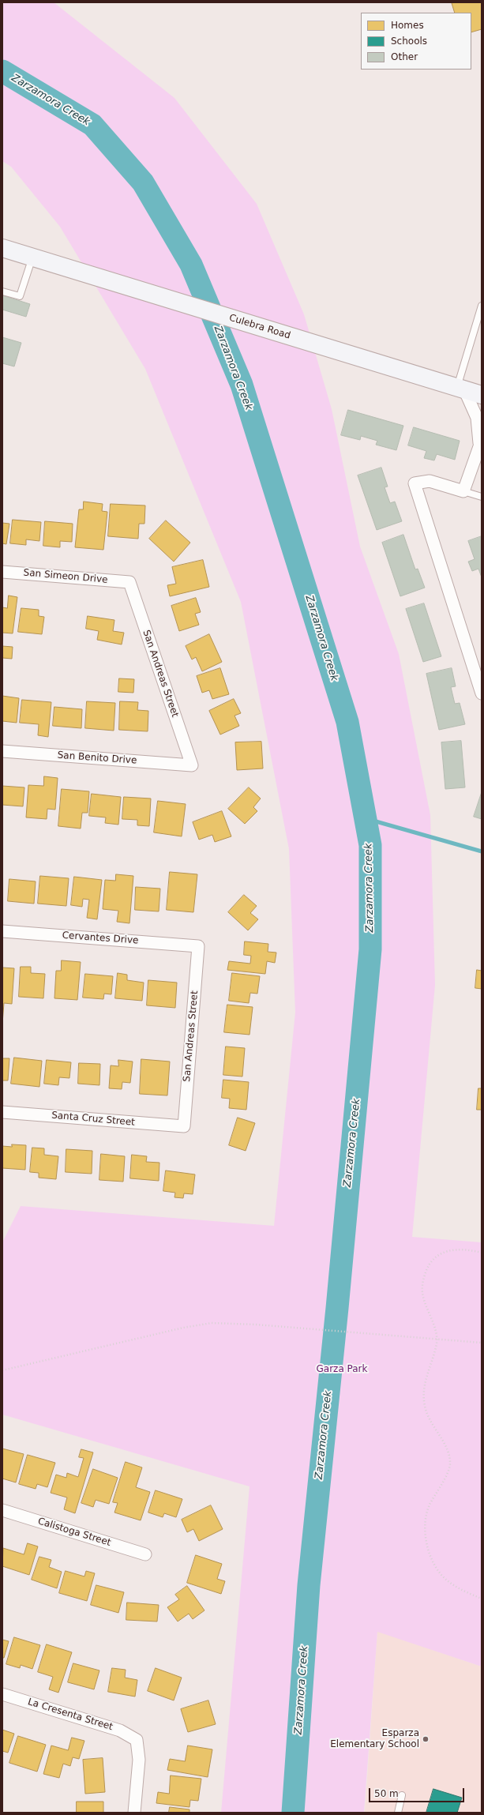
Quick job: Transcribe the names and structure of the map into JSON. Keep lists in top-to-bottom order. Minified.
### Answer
{"streets":{"main road":["Culebra Road"],"street":["San Simeon Drive","San Andreas Street","San Benito Drive","Cervantes Drive","Santa Cruz Street","Calistoga Street","La Cresenta Street"]},"crossings":[["San Simeon Drive","San Andreas Street"],["San Andreas Street","San Benito Drive"],["San Andreas Street","Cervantes Drive"],["San Andreas Street","Santa Cruz Street"]],"water":["Zarzamora Creek"],"parks":["Garza Park"],"places":["Esparza Elementary School"],"legend":["Homes","Schools","Other"],"scale_bar":"50 m"}
